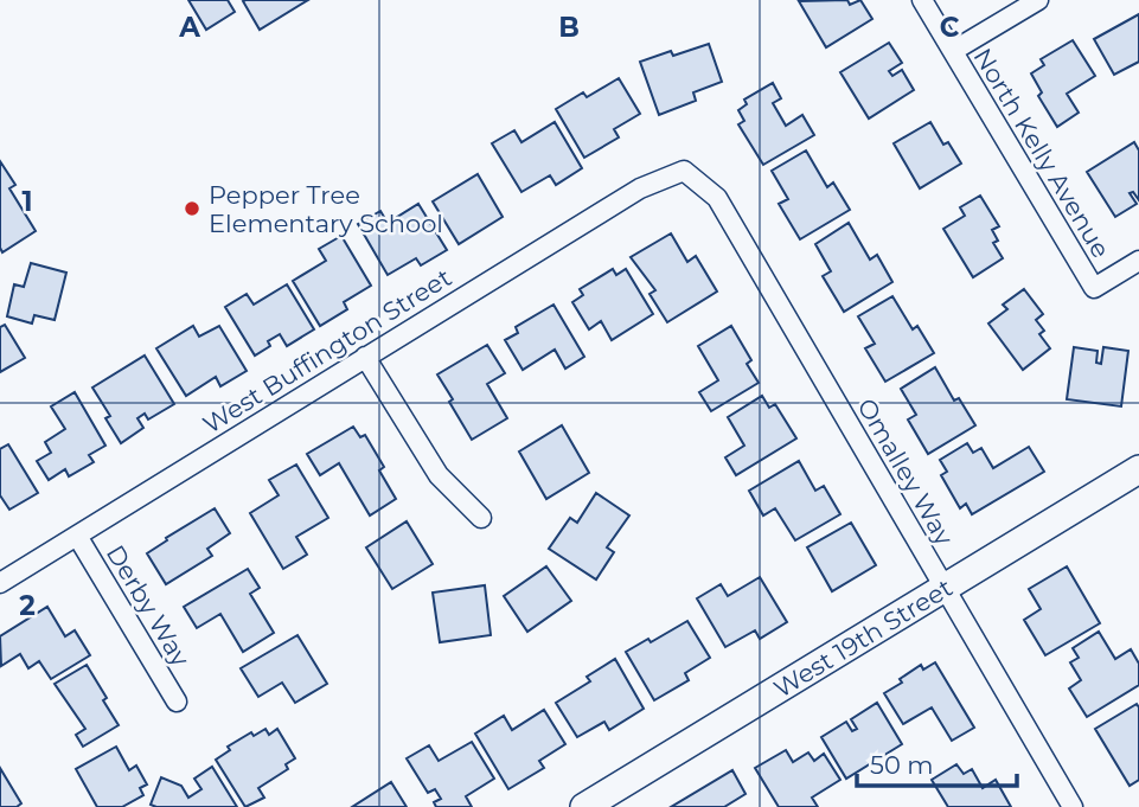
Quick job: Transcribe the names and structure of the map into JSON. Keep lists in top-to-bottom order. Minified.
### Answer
{"streets":{"main road":["West 19th Street"],"street":["North Kelly Avenue","West Buffington Street","Omalley Way","Derby Way"]},"crossings":[["West Buffington Street","Omalley Way"],["West Buffington Street","Derby Way"],["Omalley Way","West 19th Street"]],"places":["Pepper Tree Elementary School"],"scale_bar":"50 m","grid":{"columns":["A","B","C"],"rows":["1","2"]}}
